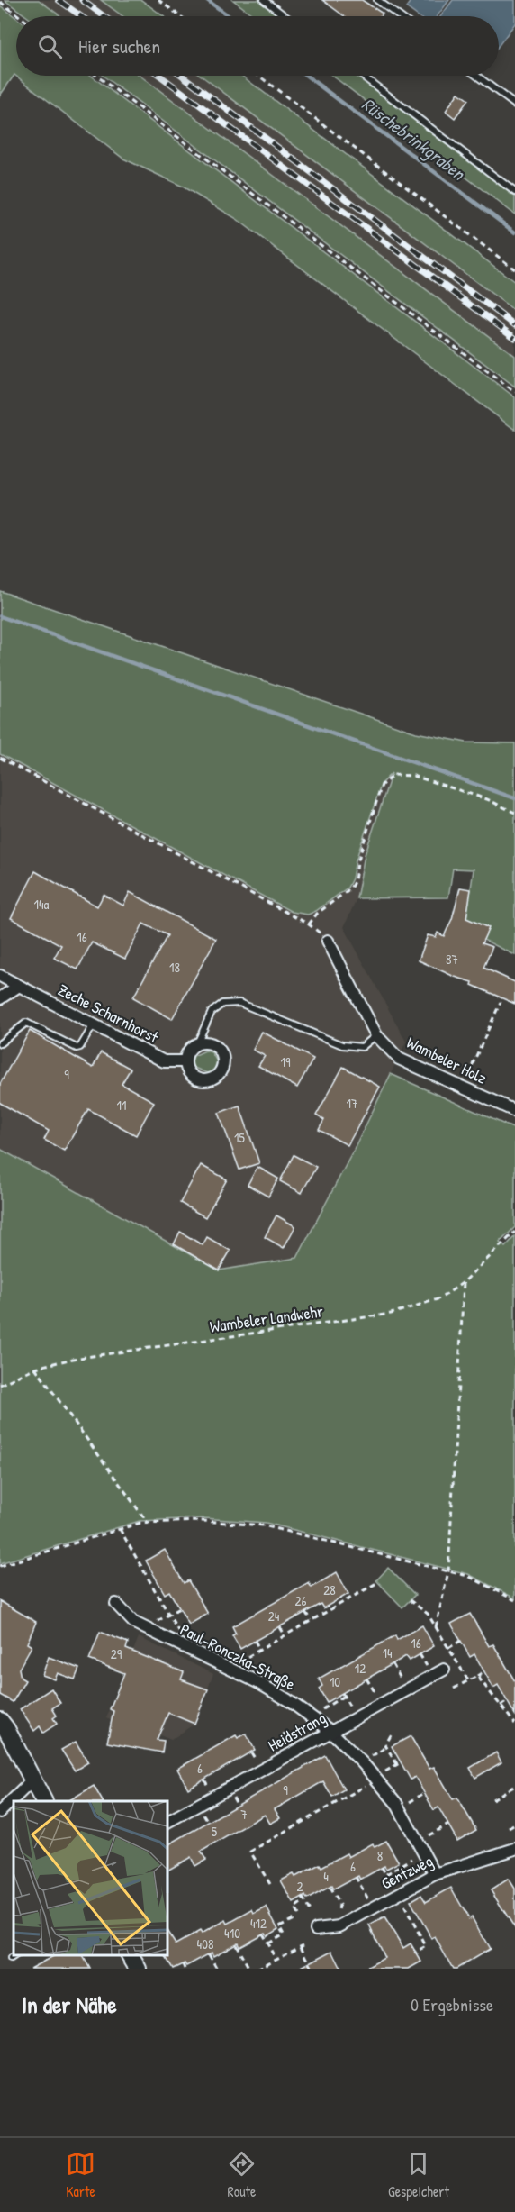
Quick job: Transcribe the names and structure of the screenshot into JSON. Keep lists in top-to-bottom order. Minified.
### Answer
{"streets":{"street":["Zeche Scharnhorst","Wambeler Holz","Paul-Ronczka-Straße","Heidstrang","Gentzweg"],"path":["Wambeler Landwehr"]},"crossings":[["Paul-Ronczka-Straße","Heidstrang"],["Paul-Ronczka-Straße","Gentzweg"]],"water":["Rüschebrinkgraben"],"house_numbers":["14a","16","87","18","19","9","17","11","15","28","26","24","16","14","29","12","10","6","9","7","5","8","6","4","2","412","410","408"],"page":{"search":"Hier suchen","heading":["In der Nähe","0 Ergebnisse"],"nav":["Karte","Route","Gespeichert"]}}
